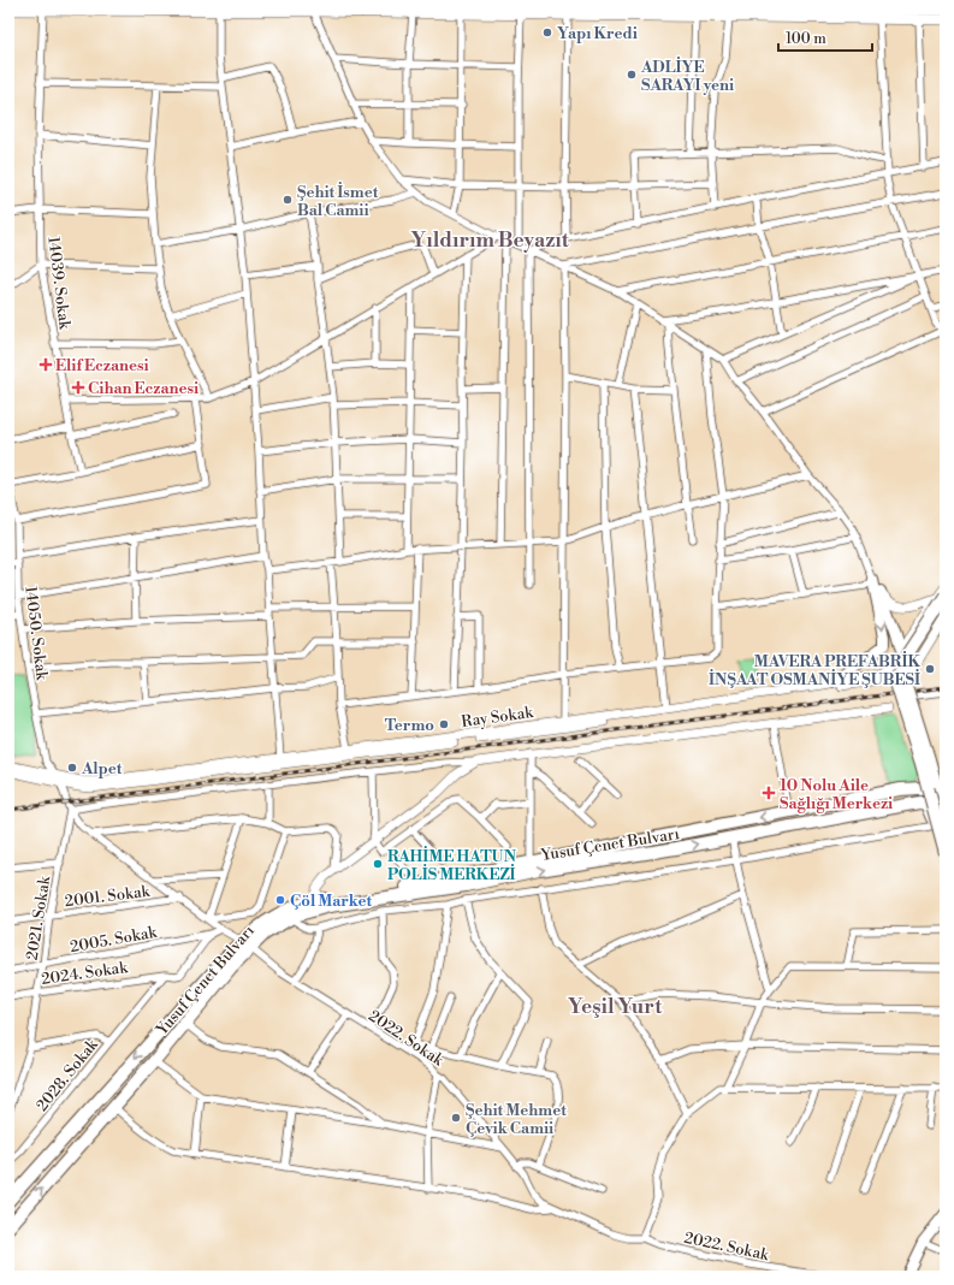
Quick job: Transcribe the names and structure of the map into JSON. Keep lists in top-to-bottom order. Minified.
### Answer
{"streets":{"highway":["Yusuf Çenet Bulvarı"],"street":["14039. Sokak","14050. Sokak","Ray Sokak","2001. Sokak","2021. Sokak","2005. Sokak","2024. Sokak","2022. Sokak","2028. Sokak"]},"crossings":[["14050. Sokak","Ray Sokak"],["14050. Sokak","2021. Sokak"],["14050. Sokak","2022. Sokak"],["Yusuf Çenet Bulvarı","2022. Sokak"],["2001. Sokak","2021. Sokak"],["2001. Sokak","2022. Sokak"],["2021. Sokak","2005. Sokak"],["2021. Sokak","2024. Sokak"],["2021. Sokak","2022. Sokak"],["2021. Sokak","2028. Sokak"],["2005. Sokak","2024. Sokak"],["2005. Sokak","2022. Sokak"]],"districts":["Yıldırım Beyazıt","Yeşil Yurt"],"places":{"other":["Yapı Kredi","ADLİYE SARAYI yeni","Şehit İsmet Bal Camii","MAVERA PREFABRİK İNŞAAT OSMANİYE ŞUBESİ","Termo","Alpet","RAHİME HATUN POLİS MERKEZİ","Çöl Market","Şehit Mehmet Çevik Camii"],"health":["Elif Eczanesi","Cihan Eczanesi","10 Nolu Aile Sağlığı Merkezi"]},"scale_bar":"100 m"}
